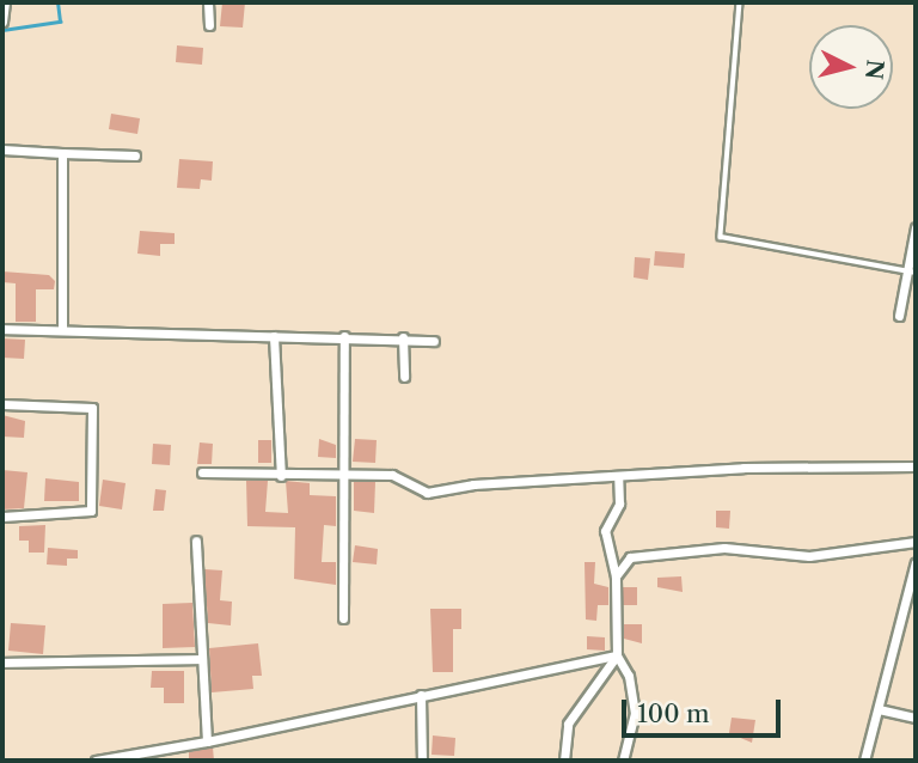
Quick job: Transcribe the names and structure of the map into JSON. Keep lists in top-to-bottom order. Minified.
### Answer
{"scale_bar":"100 m","north":"right"}
